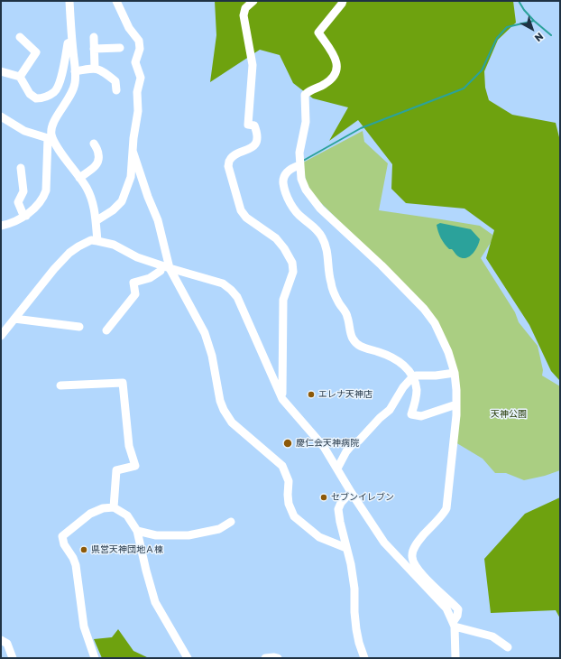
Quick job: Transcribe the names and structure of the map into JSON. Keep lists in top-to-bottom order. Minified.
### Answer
{"parks":["天神公園"],"places":["エレナ天神店","慶仁会天神病院","セブンイレブン","県営天神団地Ａ棟"],"north":"bottom right"}
